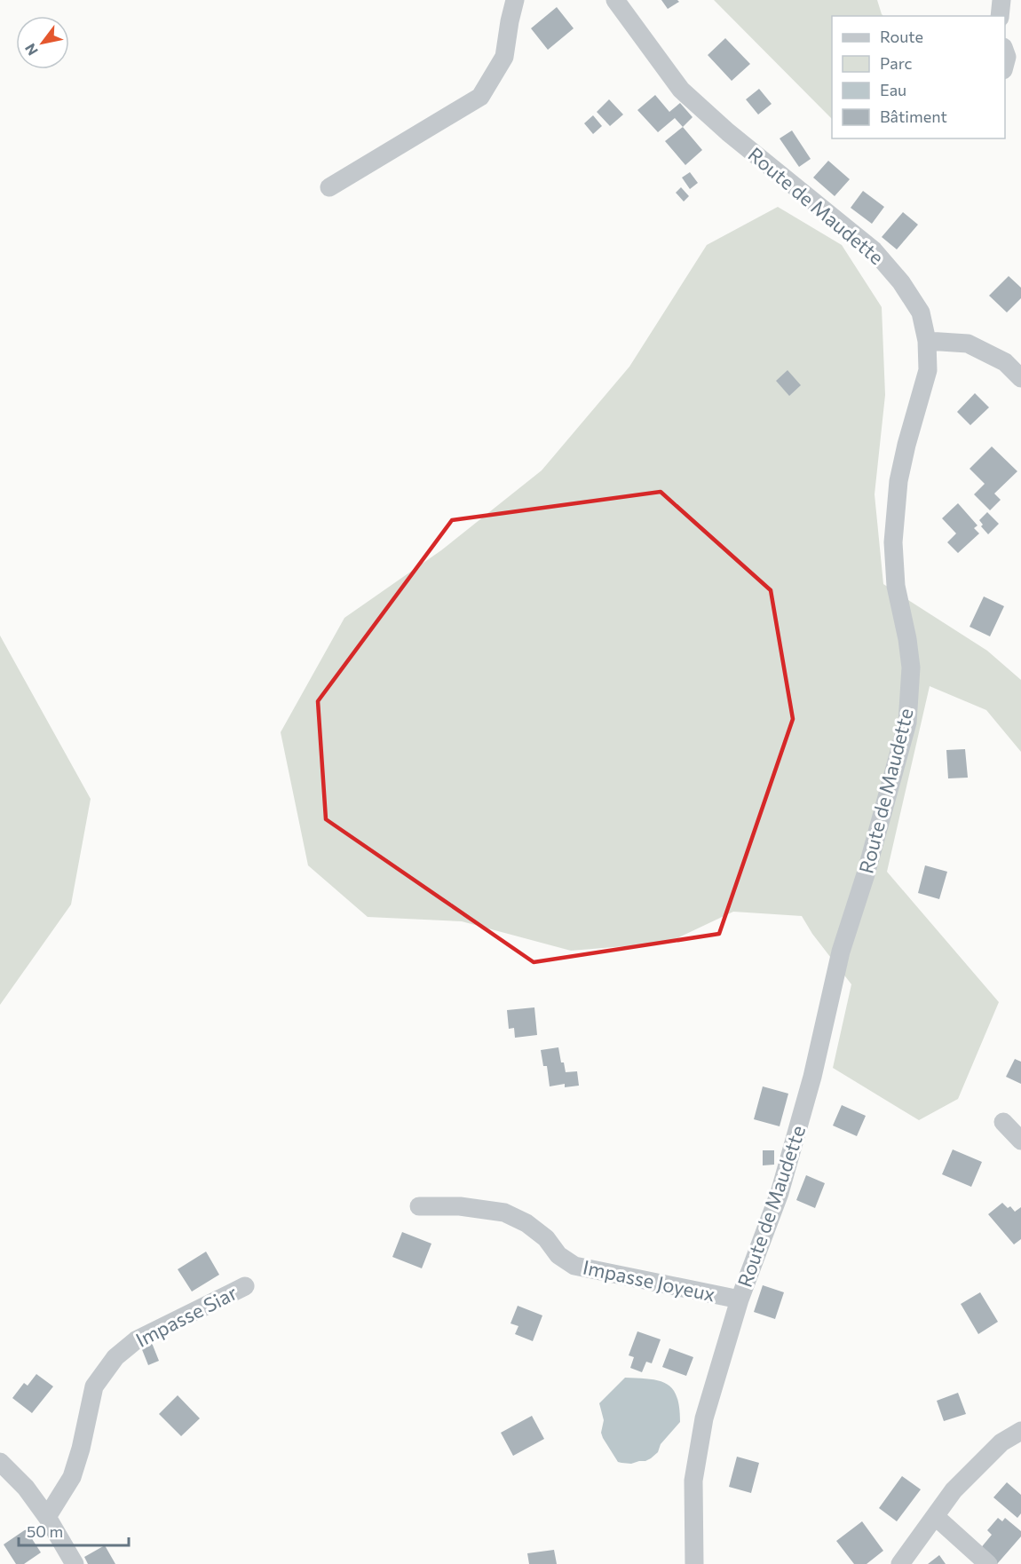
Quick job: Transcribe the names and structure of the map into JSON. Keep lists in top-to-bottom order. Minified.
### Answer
{"streets":{"street":["Route de Maudette","Impasse Joyeux","Impasse Siar"]},"crossings":[["Route de Maudette","Impasse Joyeux"]],"legend":["Route","Parc","Eau","Bâtiment"],"scale_bar":"50 m","north":"bottom left"}
